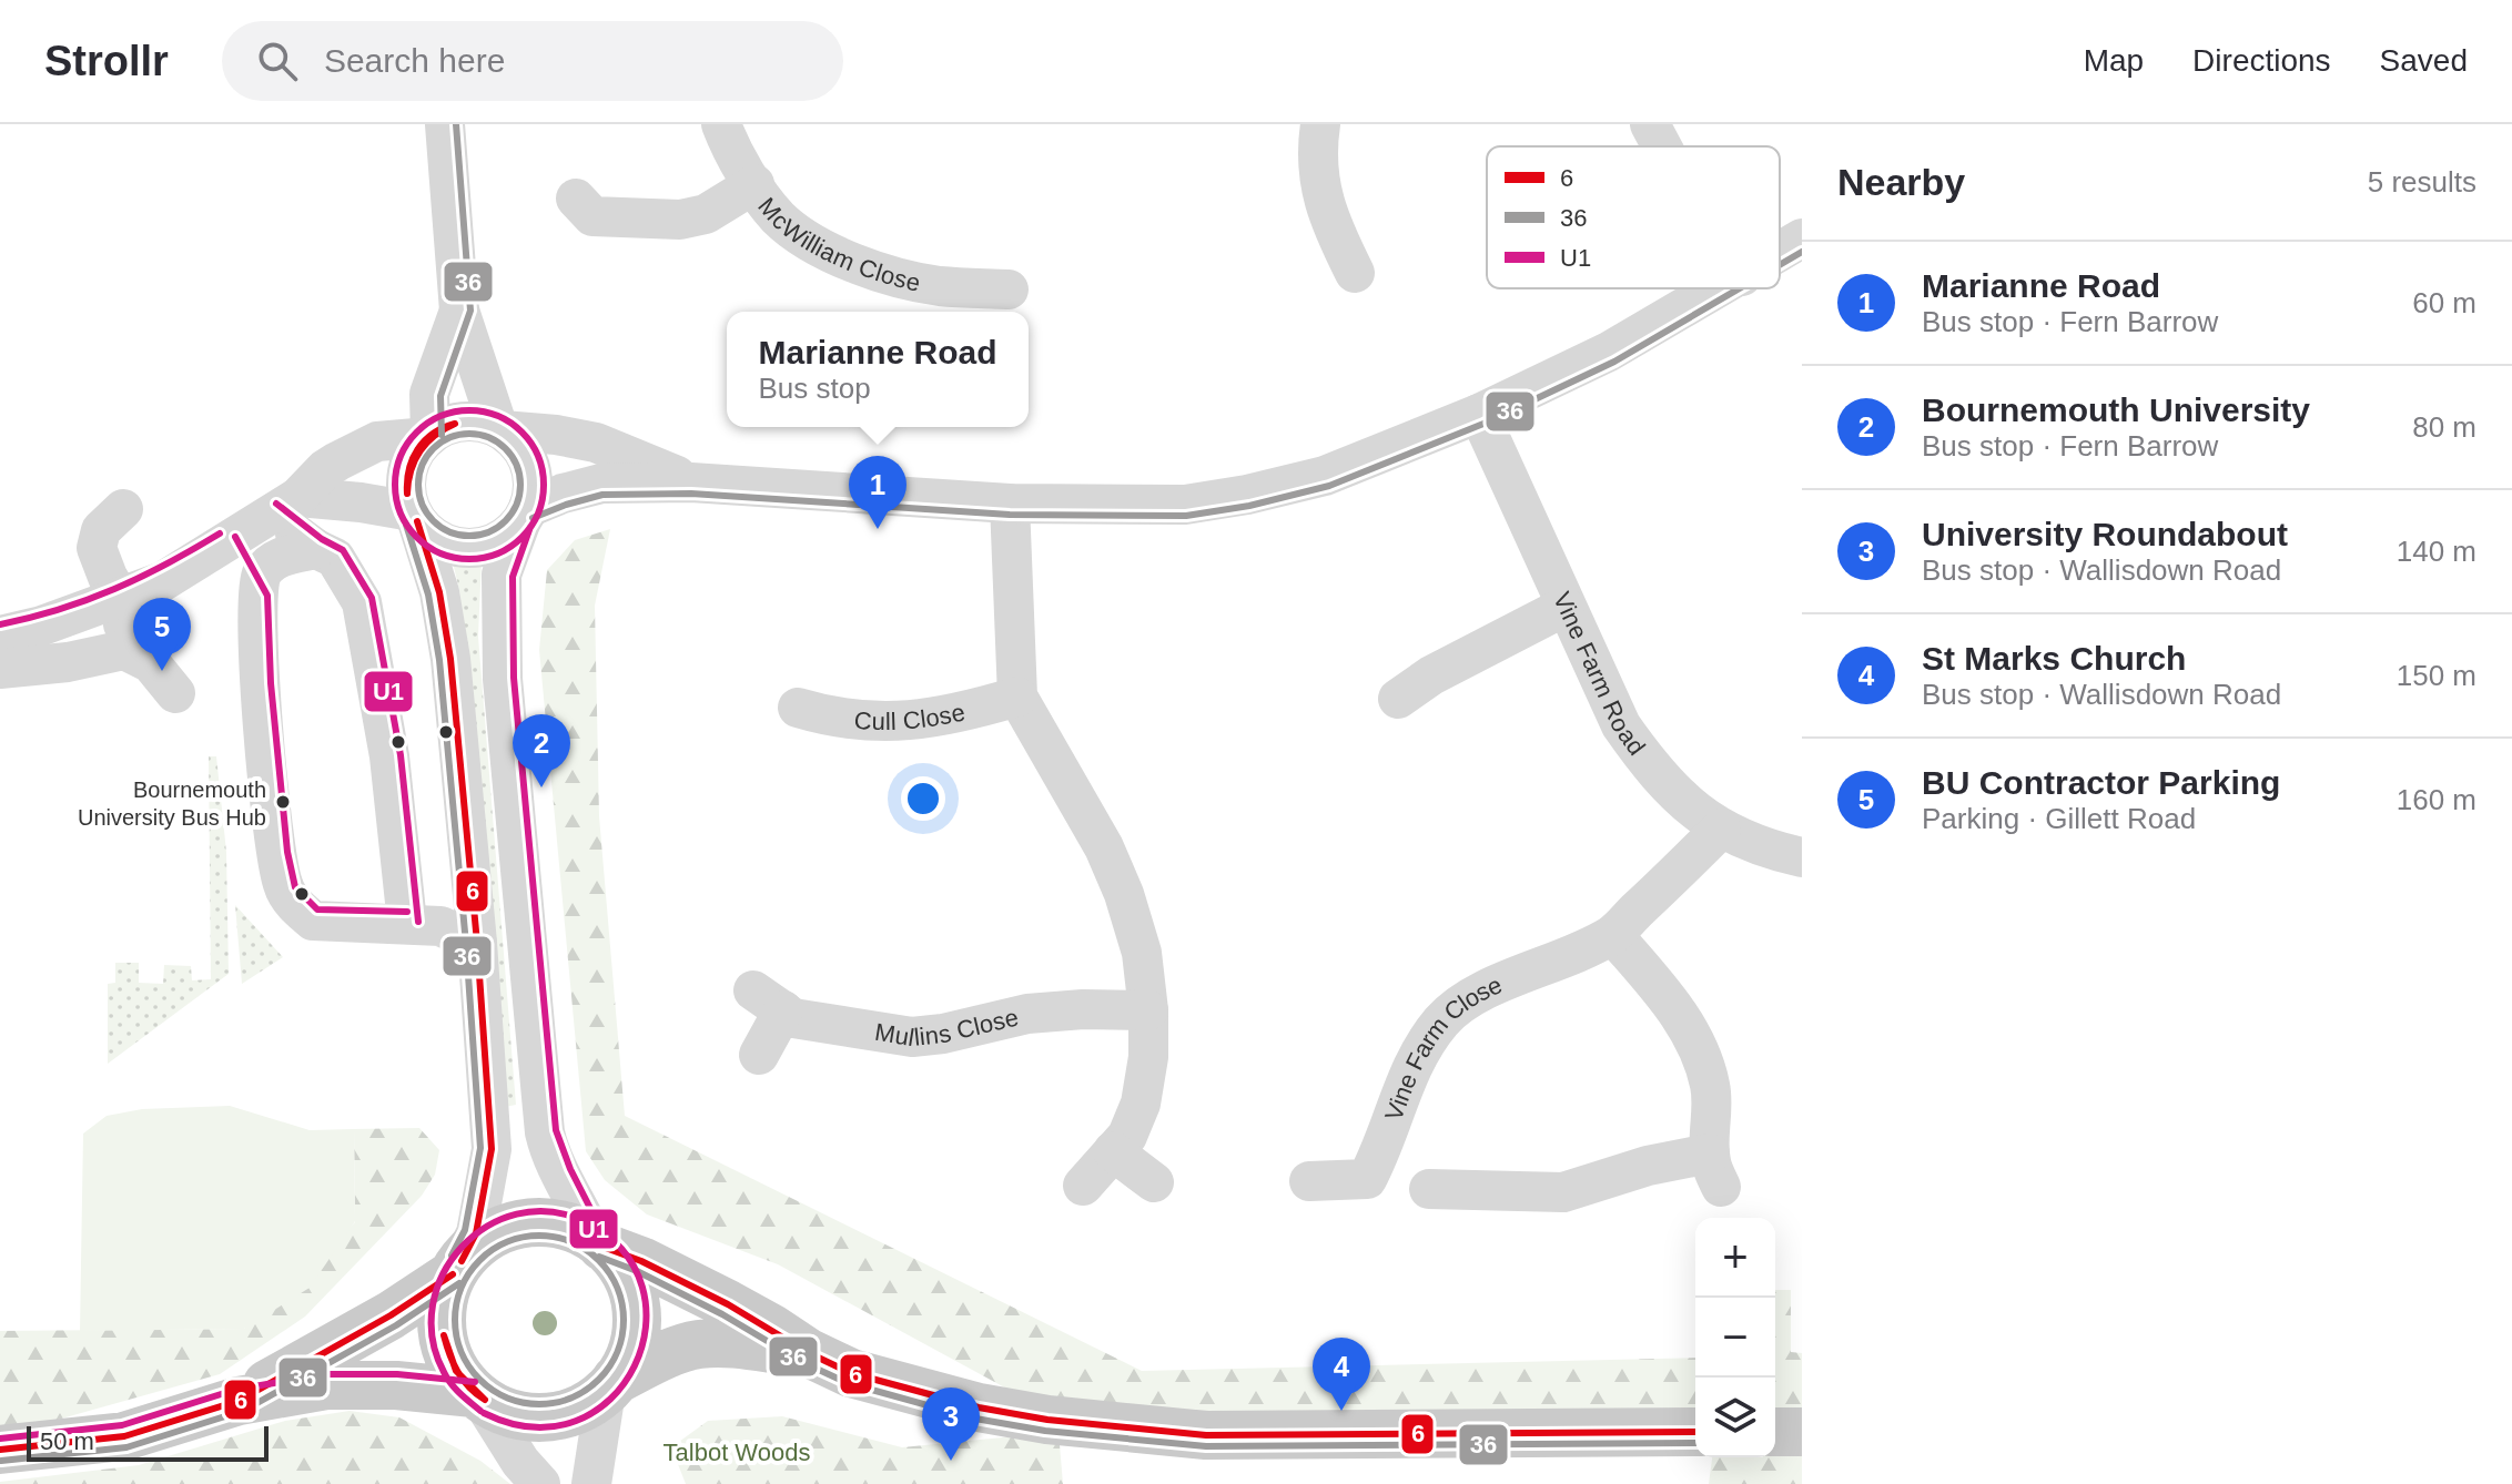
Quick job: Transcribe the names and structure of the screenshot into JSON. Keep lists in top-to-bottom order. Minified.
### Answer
{"streets":{"street":["McWilliam Close","Vine Farm Road","Cull Close","Mullins Close","Vine Farm Close"]},"crossings":[["Vine Farm Road","Vine Farm Close"]],"parks":["Talbot Woods"],"places":["Bournemouth University Bus Hub"],"lines":["transit line 36","transit line U1","transit line 6"],"legend":["6","36","U1"],"scale_bar":"50 m","page":{"header":"Strollr","search":"Search here","nav":["Map","Directions","Saved"],"heading":["Nearby","5 results"],"list":[{"mark":"1","name":"Marianne Road","note":"Bus stop · Fern Barrow","value":"60 m"},{"mark":"2","name":"Bournemouth University","note":"Bus stop · Fern Barrow","value":"80 m"},{"mark":"3","name":"University Roundabout","note":"Bus stop · Wallisdown Road","value":"140 m"},{"mark":"4","name":"St Marks Church","note":"Bus stop · Wallisdown Road","value":"150 m"},{"mark":"5","name":"BU Contractor Parking","note":"Parking · Gillett Road","value":"160 m"}],"popup":["Marianne Road","Bus stop"],"pins":["1","5","2","4","3"],"map_buttons":["+","−"],"scale":"50 m"}}
